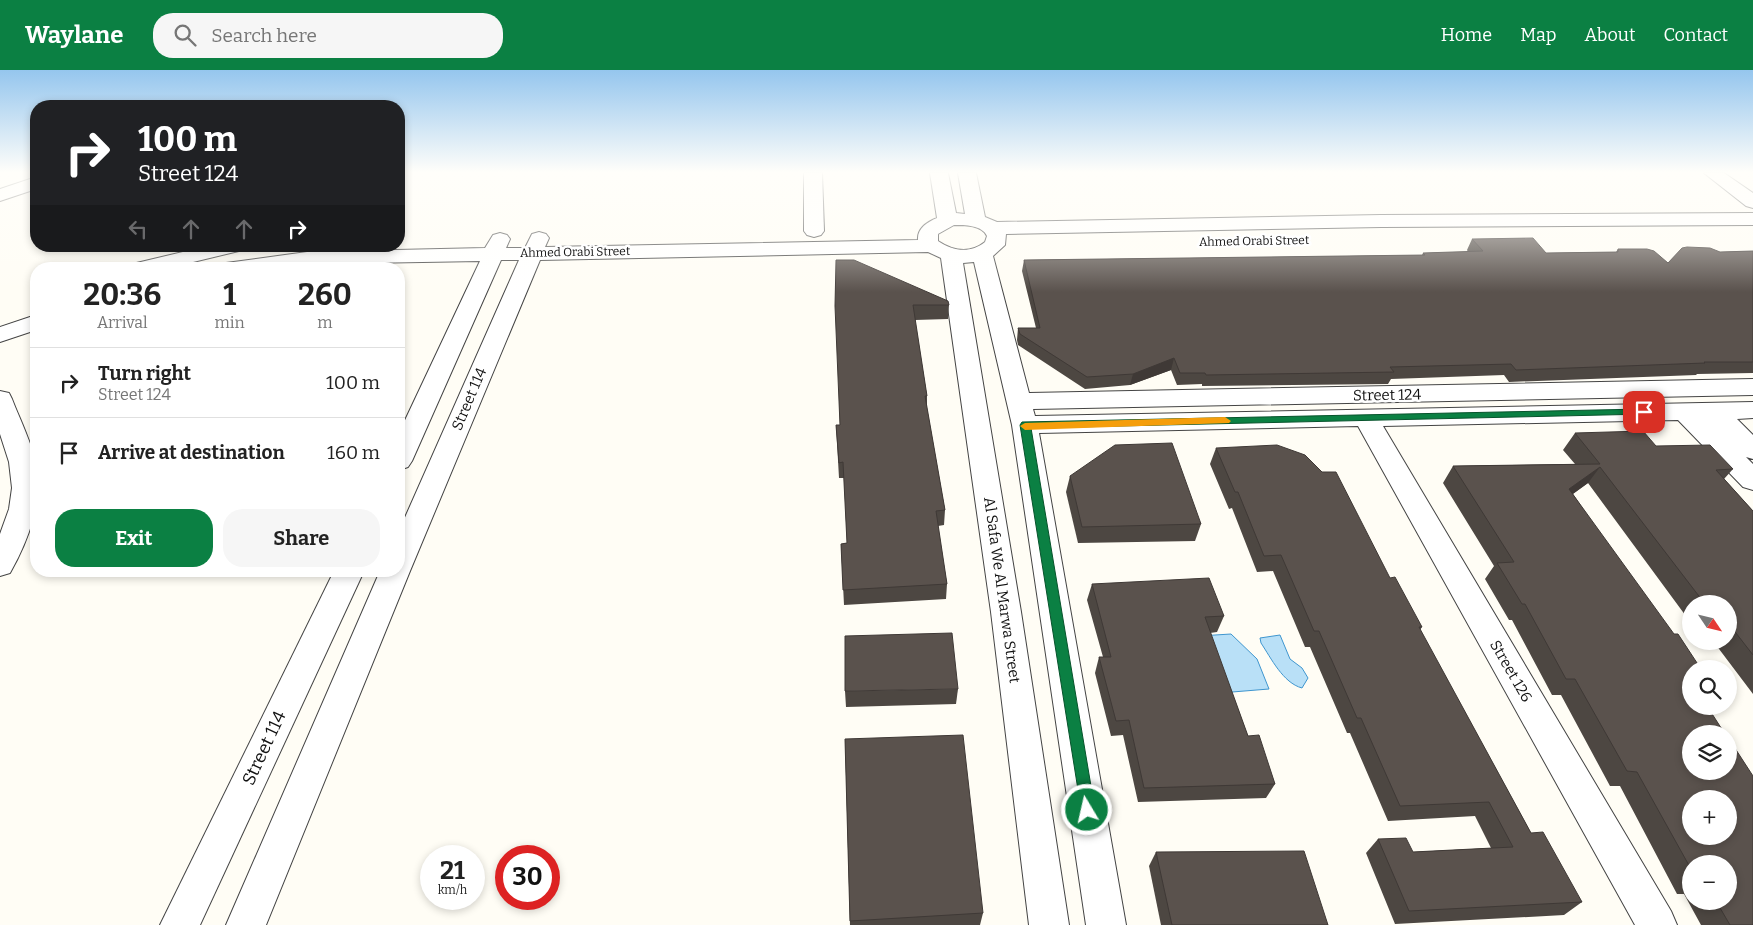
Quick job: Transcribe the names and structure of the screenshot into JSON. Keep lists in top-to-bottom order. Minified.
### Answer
{"streets":{"street":["Ahmed Orabi Street","Street 124","Street 114","Al Safa We Al Marwa Street","Street 126"]},"crossings":[["Ahmed Orabi Street","Street 114"],["Ahmed Orabi Street","Al Safa We Al Marwa Street"],["Street 124","Street 126"]],"north":"bottom right","page":{"header":"Waylane","search":"Search here","nav":["Home","Map","About","Contact"],"turn":["100 m","Street 124"],"eta":["20:36","Arrival","1","min","260","m"],"list":[{"name":"Turn right","note":"Street 124","value":"100 m"},{"name":"Arrive at destination","value":"160 m"}],"buttons":["Exit","Share"],"map_buttons":["+","−"],"speed":"21 km/h","limit":"30"}}
